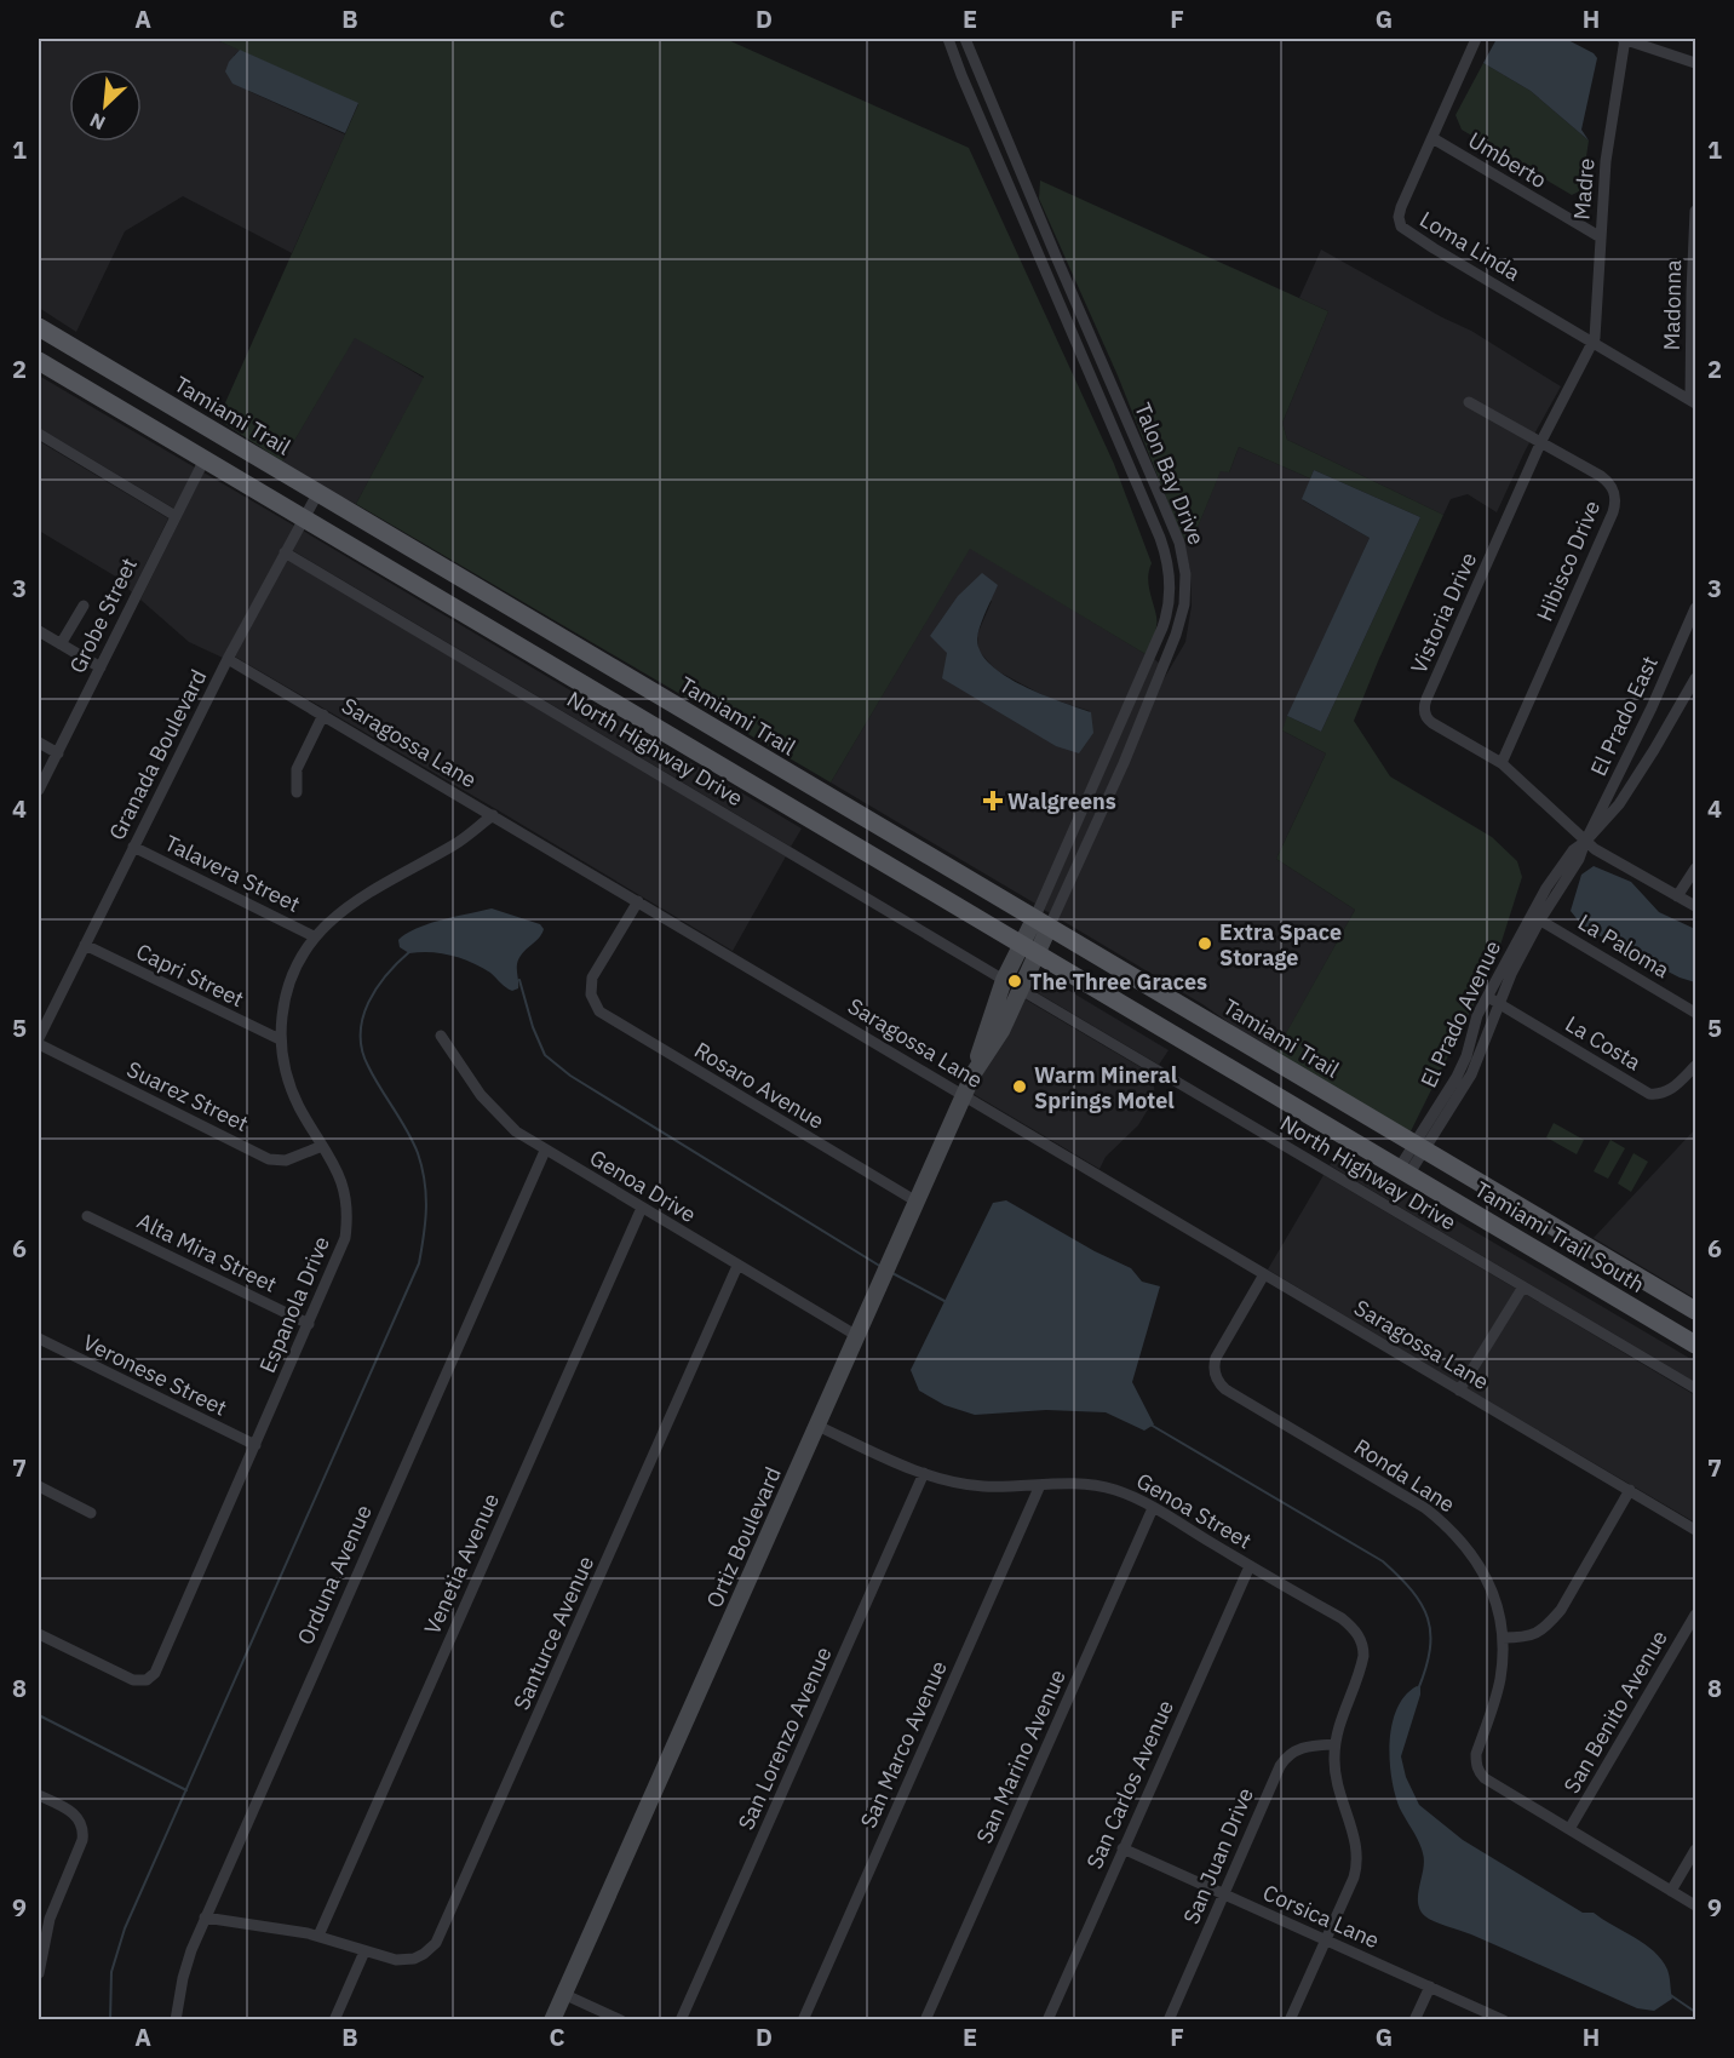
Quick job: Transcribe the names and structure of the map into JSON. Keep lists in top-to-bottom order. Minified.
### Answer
{"streets":{"main road":["Tamiami Trail","Tamiami Trail South"],"street":["Umberto","Madre","Loma Linda","Madonna","Talon Bay Drive","Hibisco Drive","Vistoria Drive","Grobe Street","El Prado East","Saragossa Lane","North Highway Drive","Granada Boulevard","Talavera Street","La Paloma","Capri Street","El Prado Avenue","La Costa","Rosaro Avenue","Suarez Street","Genoa Drive","Alta Mira Street","Espanola Drive","Veronese Street","Ronda Lane","Genoa Street","Ortiz Boulevard","Venetia Avenue","Orduna Avenue","Santurce Avenue","San Benito Avenue","San Lorenzo Avenue","San Marco Avenue","San Marino Avenue","San Carlos Avenue","San Juan Drive","Corsica Lane"]},"crossings":[["Umberto","Madre"],["Umberto","Loma Linda"],["Madre","Loma Linda"],["Madre","Vistoria Drive"],["Loma Linda","Madonna"],["Loma Linda","Vistoria Drive"],["Tamiami Trail","Talon Bay Drive"],["Tamiami Trail","Granada Boulevard"],["Tamiami Trail","Tamiami Trail South"],["Hibisco Drive","Vistoria Drive"],["Vistoria Drive","El Prado East"],["Vistoria Drive","El Prado Avenue"],["El Prado East","El Prado Avenue"],["Saragossa Lane","Granada Boulevard"],["Saragossa Lane","Rosaro Avenue"],["Saragossa Lane","Espanola Drive"],["Saragossa Lane","Ronda Lane"],["Saragossa Lane","Ortiz Boulevard"],["North Highway Drive","Granada Boulevard"],["North Highway Drive","Ortiz Boulevard"],["Granada Boulevard","Talavera Street"],["Granada Boulevard","Capri Street"],["Talavera Street","Espanola Drive"],["La Paloma","El Prado Avenue"],["Capri Street","Espanola Drive"],["El Prado Avenue","La Costa"],["Rosaro Avenue","Ortiz Boulevard"],["Suarez Street","Espanola Drive"],["Genoa Drive","Ortiz Boulevard"],["Genoa Drive","Venetia Avenue"],["Genoa Drive","Orduna Avenue"],["Genoa Drive","Santurce Avenue"],["Alta Mira Street","Espanola Drive"],["Espanola Drive","Veronese Street"],["Ronda Lane","San Benito Avenue"],["Genoa Street","Ortiz Boulevard"],["Genoa Street","San Lorenzo Avenue"],["Genoa Street","San Marco Avenue"],["Genoa Street","San Marino Avenue"],["Genoa Street","San Carlos Avenue"],["Genoa Street","San Juan Drive"],["Venetia Avenue","Santurce Avenue"],["Orduna Avenue","Santurce Avenue"],["San Carlos Avenue","Corsica Lane"],["San Juan Drive","Corsica Lane"]],"places":{"health":["Walgreens"],"other":["Extra Space Storage","The Three Graces","Warm Mineral Springs Motel"]},"north":"bottom left","grid":{"columns":["A","B","C","D","E","F","G","H"],"rows":["1","2","3","4","5","6","7","8","9"]}}
